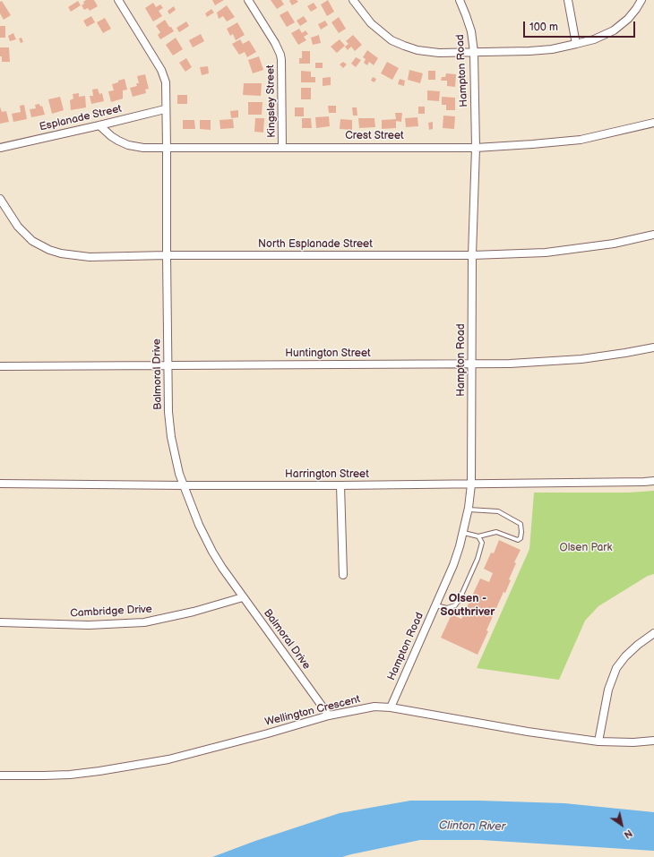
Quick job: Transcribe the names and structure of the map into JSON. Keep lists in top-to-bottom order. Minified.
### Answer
{"streets":{"street":["Hampton Road","Kingsley Street","Esplanade Street","Crest Street","North Esplanade Street","Huntington Street","Balmoral Drive","Harrington Street","Cambridge Drive","Wellington Crescent"]},"crossings":[["Hampton Road","Crest Street"],["Hampton Road","North Esplanade Street"],["Hampton Road","Huntington Street"],["Hampton Road","Harrington Street"],["Hampton Road","Wellington Crescent"],["Kingsley Street","Crest Street"],["Esplanade Street","Crest Street"],["Esplanade Street","Balmoral Drive"],["Crest Street","Balmoral Drive"],["North Esplanade Street","Balmoral Drive"],["Huntington Street","Balmoral Drive"],["Balmoral Drive","Harrington Street"],["Balmoral Drive","Cambridge Drive"],["Balmoral Drive","Wellington Crescent"]],"districts":["Olsen - Southriver"],"water":["Clinton River"],"parks":["Olsen Park"],"scale_bar":"100 m","north":"bottom right"}
